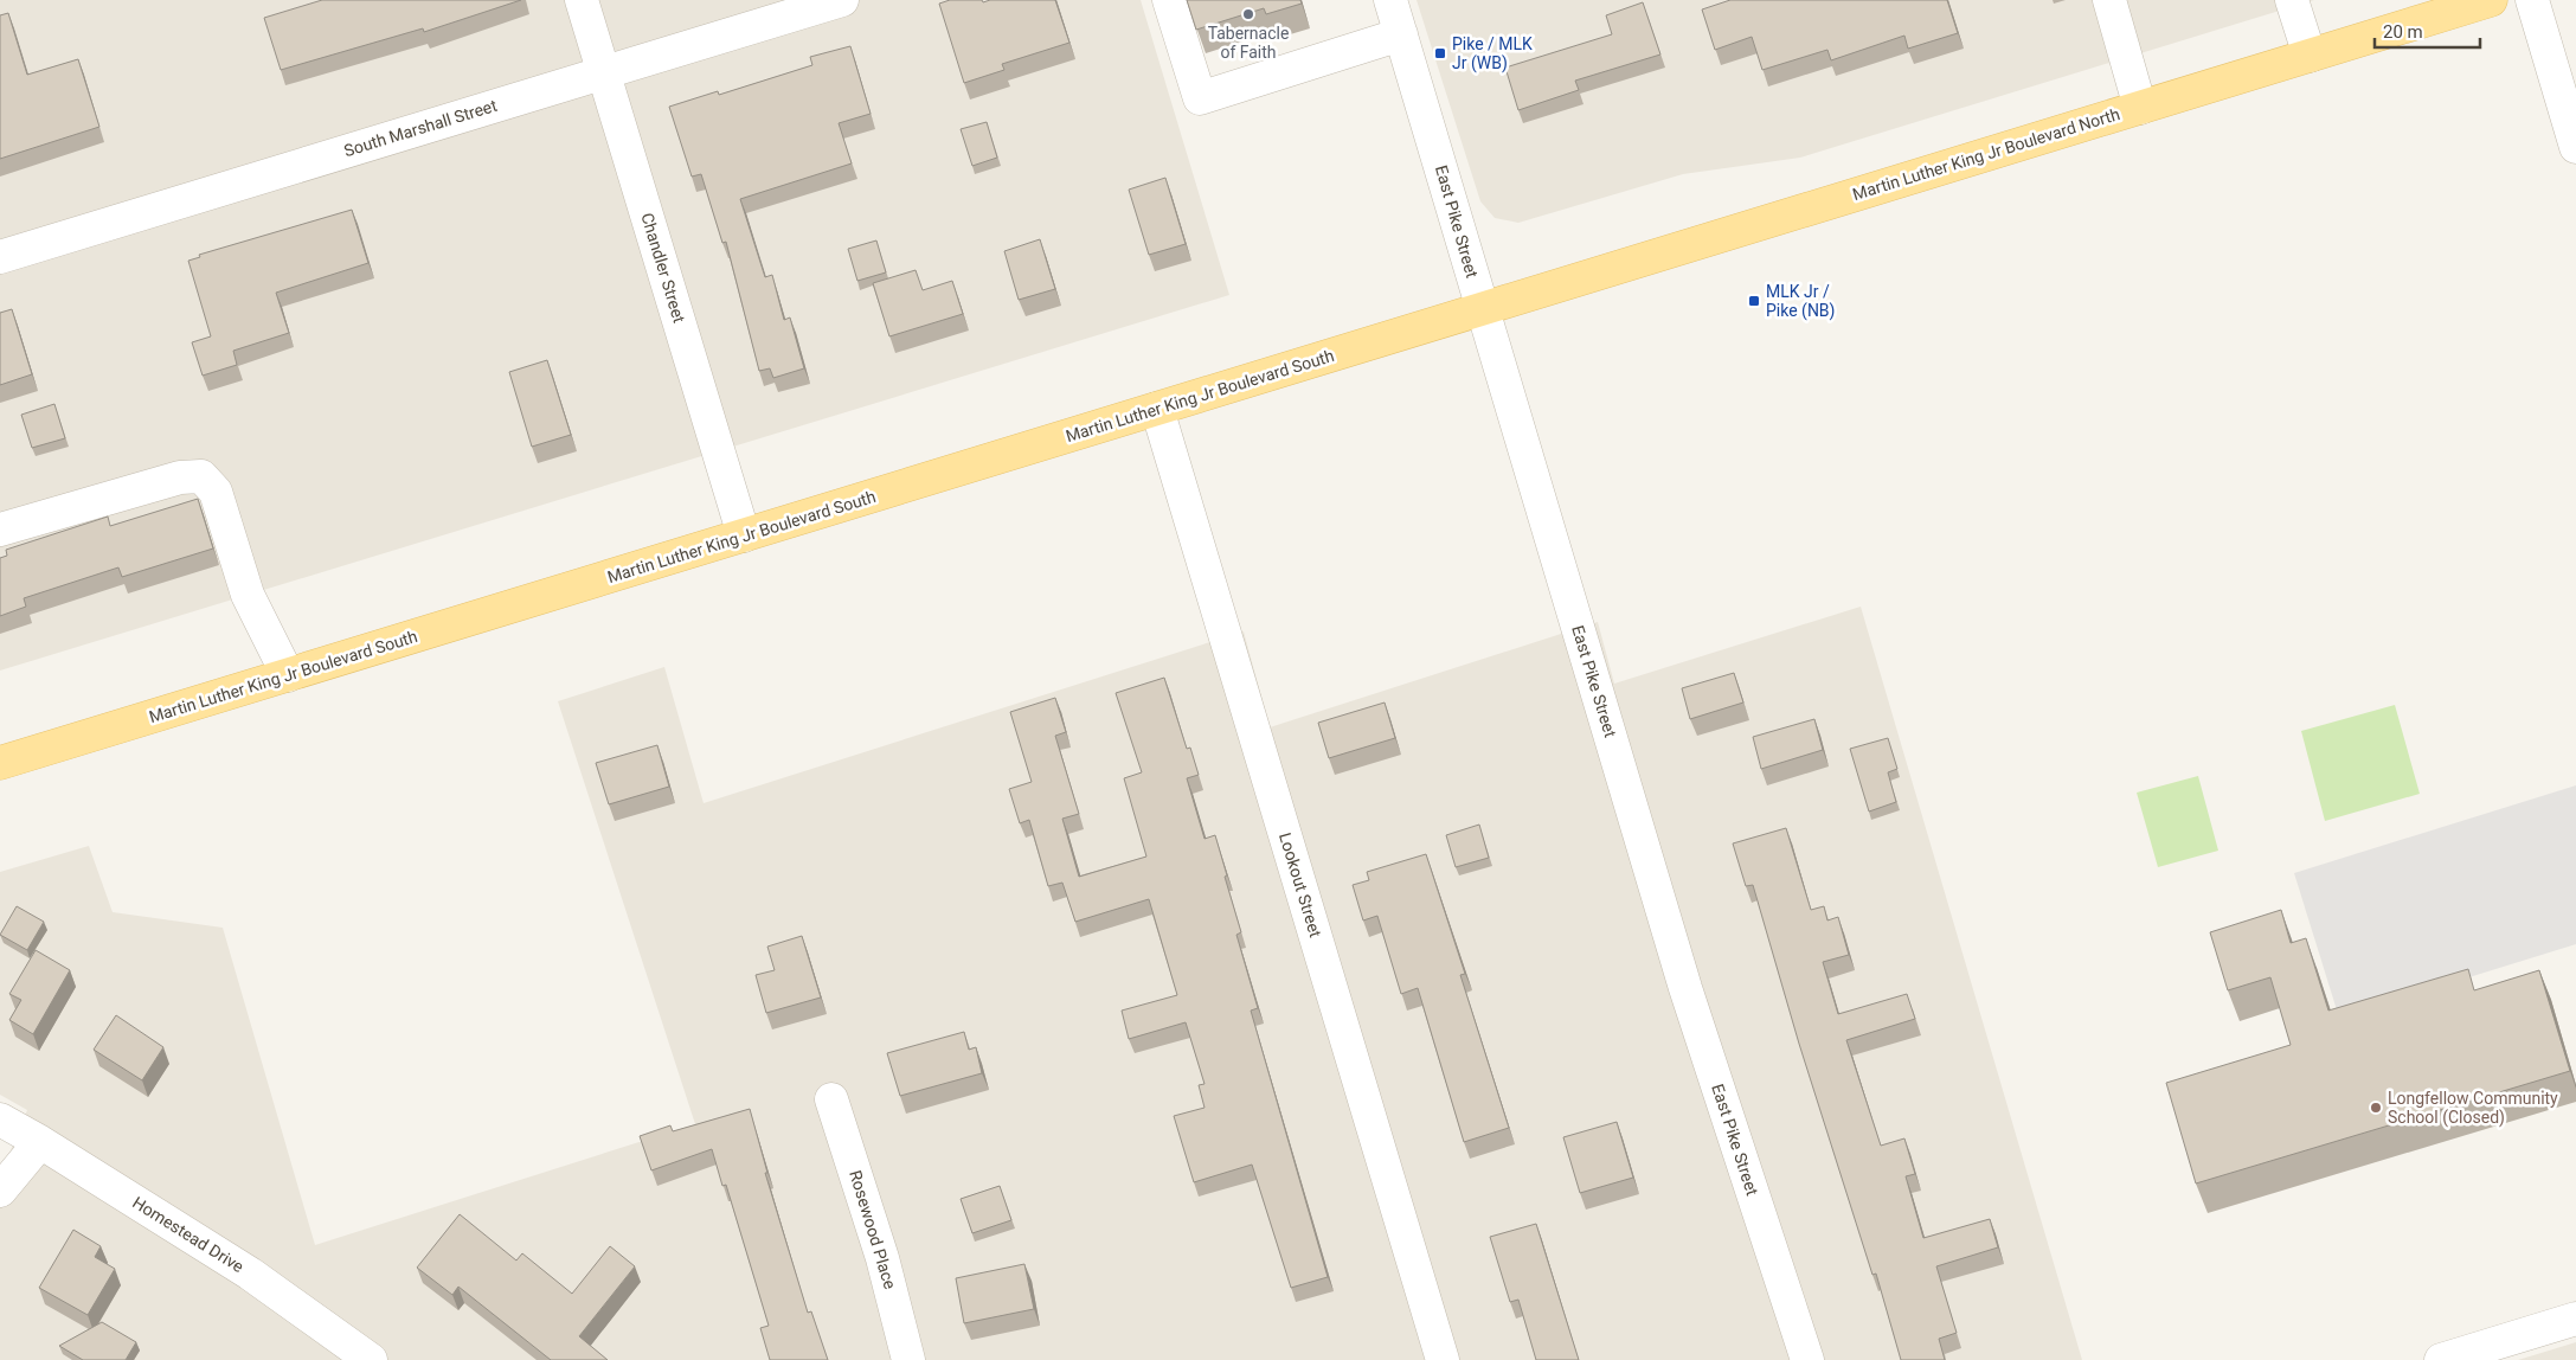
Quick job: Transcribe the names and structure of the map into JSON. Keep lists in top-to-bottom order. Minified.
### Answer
{"streets":{"main road":["Martin Luther King Jr Boulevard North","Martin Luther King Jr Boulevard South"],"street":["South Marshall Street","East Pike Street","Chandler Street","Lookout Street","Rosewood Place","Homestead Drive"]},"crossings":[["South Marshall Street","Chandler Street"],["Martin Luther King Jr Boulevard North","East Pike Street"],["Martin Luther King Jr Boulevard North","Martin Luther King Jr Boulevard South"],["East Pike Street","Martin Luther King Jr Boulevard South"],["Chandler Street","Martin Luther King Jr Boulevard South"],["Martin Luther King Jr Boulevard South","Lookout Street"]],"places":{"other":["Tabernacle of Faith","Longfellow Community School (Closed)"],"transit":["Pike / MLK Jr (WB)","MLK Jr / Pike (NB)"]},"scale_bar":"20 m"}
